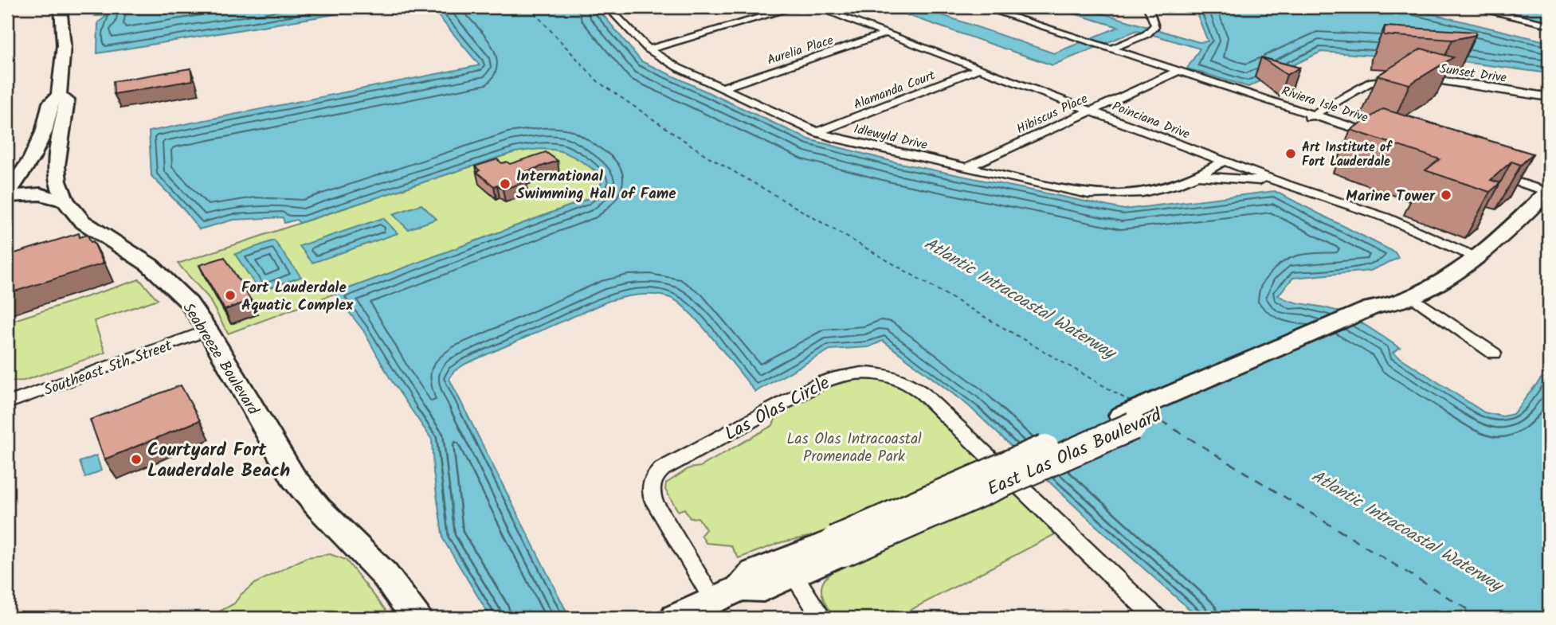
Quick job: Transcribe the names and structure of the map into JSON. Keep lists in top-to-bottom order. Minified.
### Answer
{"streets":{"main road":["Seabreeze Boulevard","East Las Olas Boulevard"],"street":["Aurelia Place","Sunset Drive","Alamanda Court","Riviera Isle Drive","Hibiscus Place","Poinciana Drive","Idlewyld Drive","Southeast 5th Street","Las Olas Circle"]},"crossings":[["Aurelia Place","Poinciana Drive"],["Aurelia Place","Idlewyld Drive"],["Sunset Drive","Riviera Isle Drive"],["Alamanda Court","Poinciana Drive"],["Alamanda Court","Idlewyld Drive"],["Riviera Isle Drive","Hibiscus Place"],["Hibiscus Place","Poinciana Drive"],["Hibiscus Place","Idlewyld Drive"],["Poinciana Drive","Idlewyld Drive"],["Poinciana Drive","East Las Olas Boulevard"],["Seabreeze Boulevard","Southeast 5th Street"],["Las Olas Circle","East Las Olas Boulevard"]],"water":["Atlantic Intracoastal Waterway"],"parks":["Las Olas Intracoastal Promenade Park"],"places":["Art Institute of Fort Lauderdale","International Swimming Hall of Fame","Marine Tower","Fort Lauderdale Aquatic Complex","Courtyard Fort Lauderdale Beach"]}
